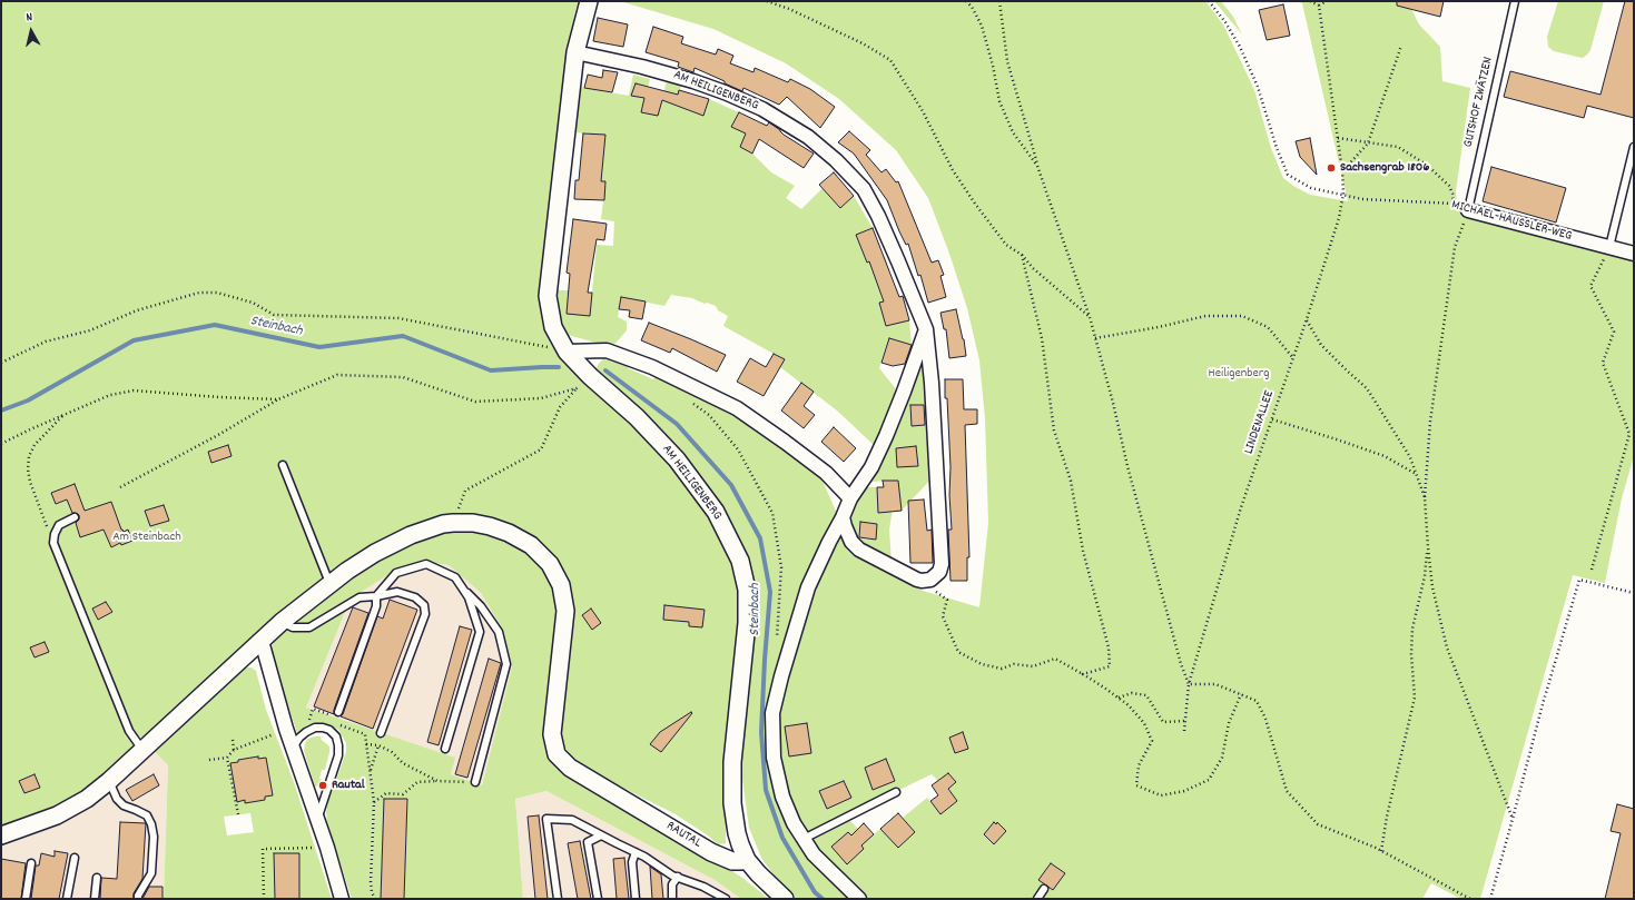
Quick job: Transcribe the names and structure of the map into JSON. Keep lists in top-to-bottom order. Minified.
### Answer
{"streets":{"street":["AM HEILIGENBERG","MICHAEL-HÄUSSLER-WEG","RAUTAL"],"lane":["GUTSHOF ZWÄTZEN"],"path":["LINDENALLEE"]},"crossings":[["AM HEILIGENBERG","RAUTAL"],["GUTSHOF ZWÄTZEN","MICHAEL-HÄUSSLER-WEG"],["MICHAEL-HÄUSSLER-WEG","LINDENALLEE"]],"water":["Steinbach"],"parks":["Heiligenberg","Am Steinbach"],"places":["Sachsengrab 1806","Rautal"],"north":"top"}
